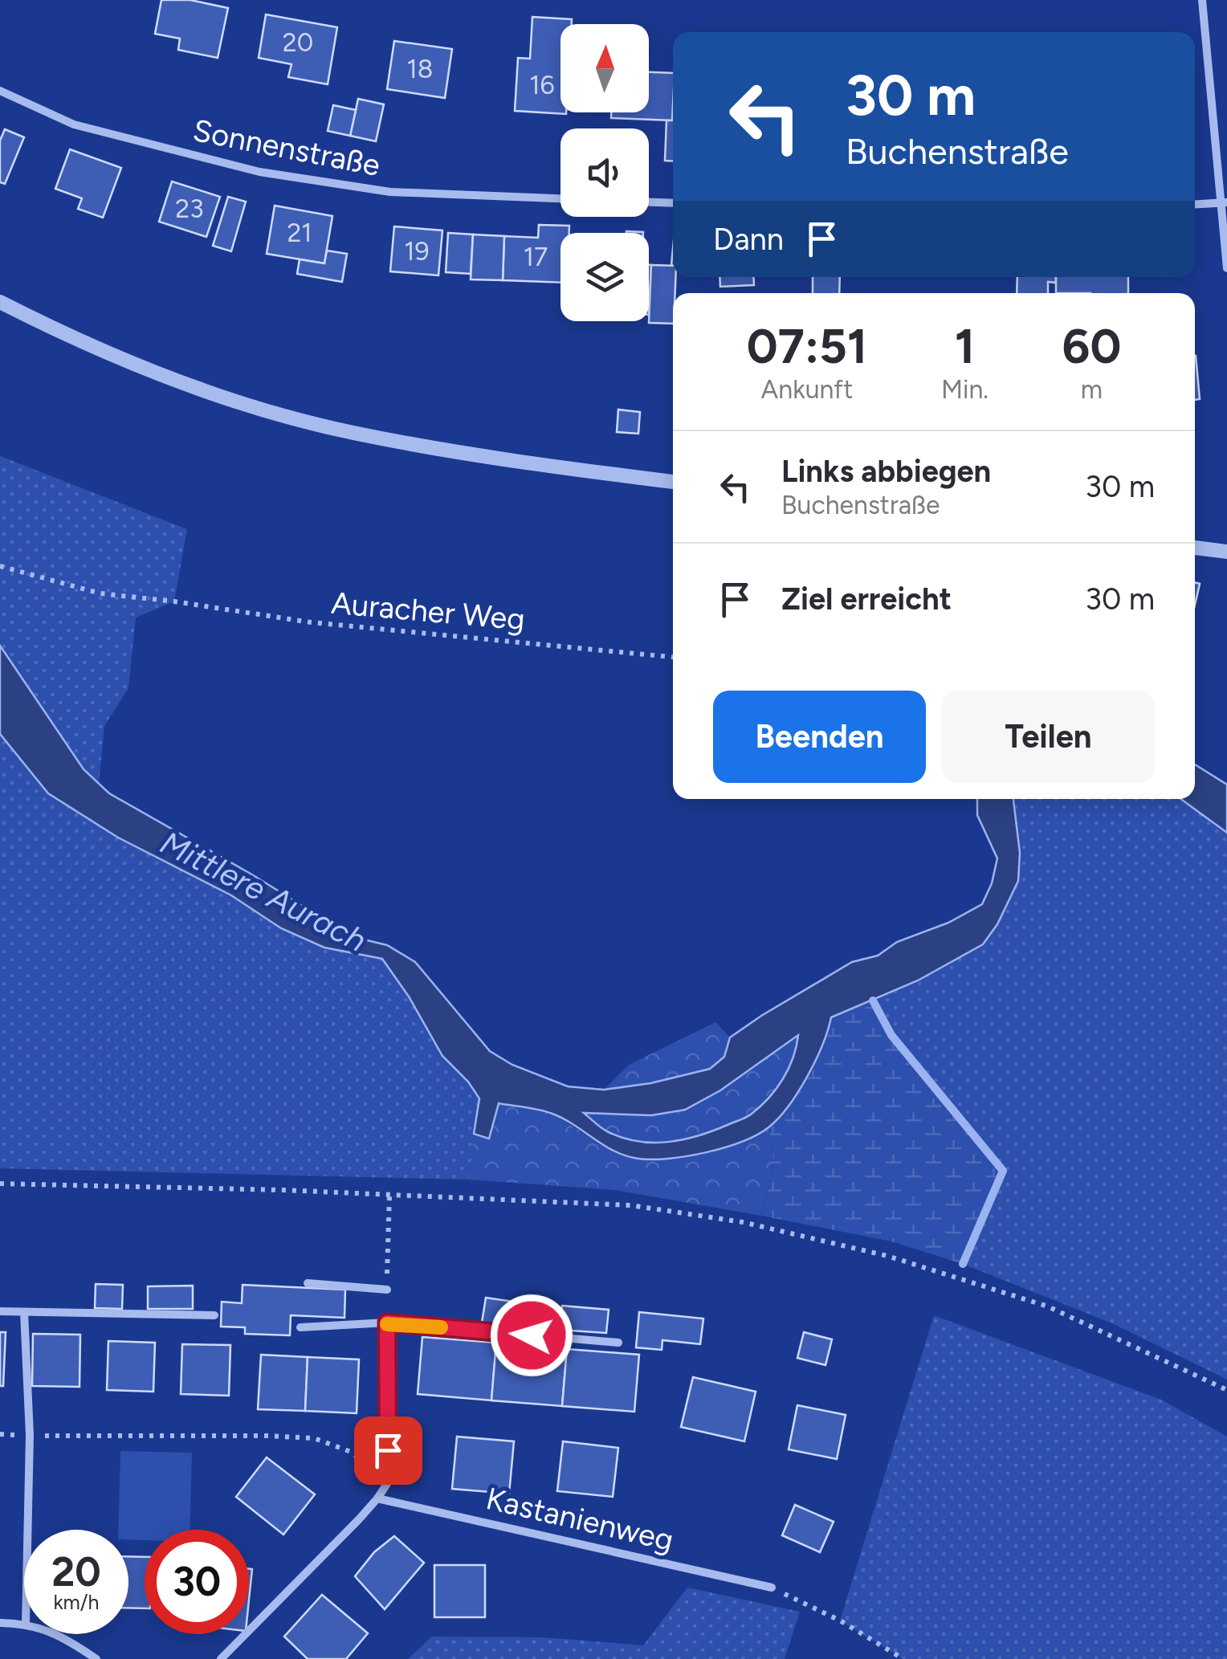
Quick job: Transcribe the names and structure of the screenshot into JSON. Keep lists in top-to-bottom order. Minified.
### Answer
{"streets":{"street":["Sonnenstraße","Kastanienweg"],"path":["Auracher Weg"]},"water":["Mittlere Aurach"],"house_numbers":["20","18","16","23","21","19","17"],"north":"top","page":{"turn":["30 m","Buchenstraße"],"then":"Dann","eta":["07:51","Ankunft","1","Min.","60","m"],"list":[{"name":"Links abbiegen","note":"Buchenstraße","value":"30 m"},{"name":"Ziel erreicht","value":"30 m"}],"buttons":["Beenden","Teilen"],"speed":"20 km/h","limit":"30"}}
